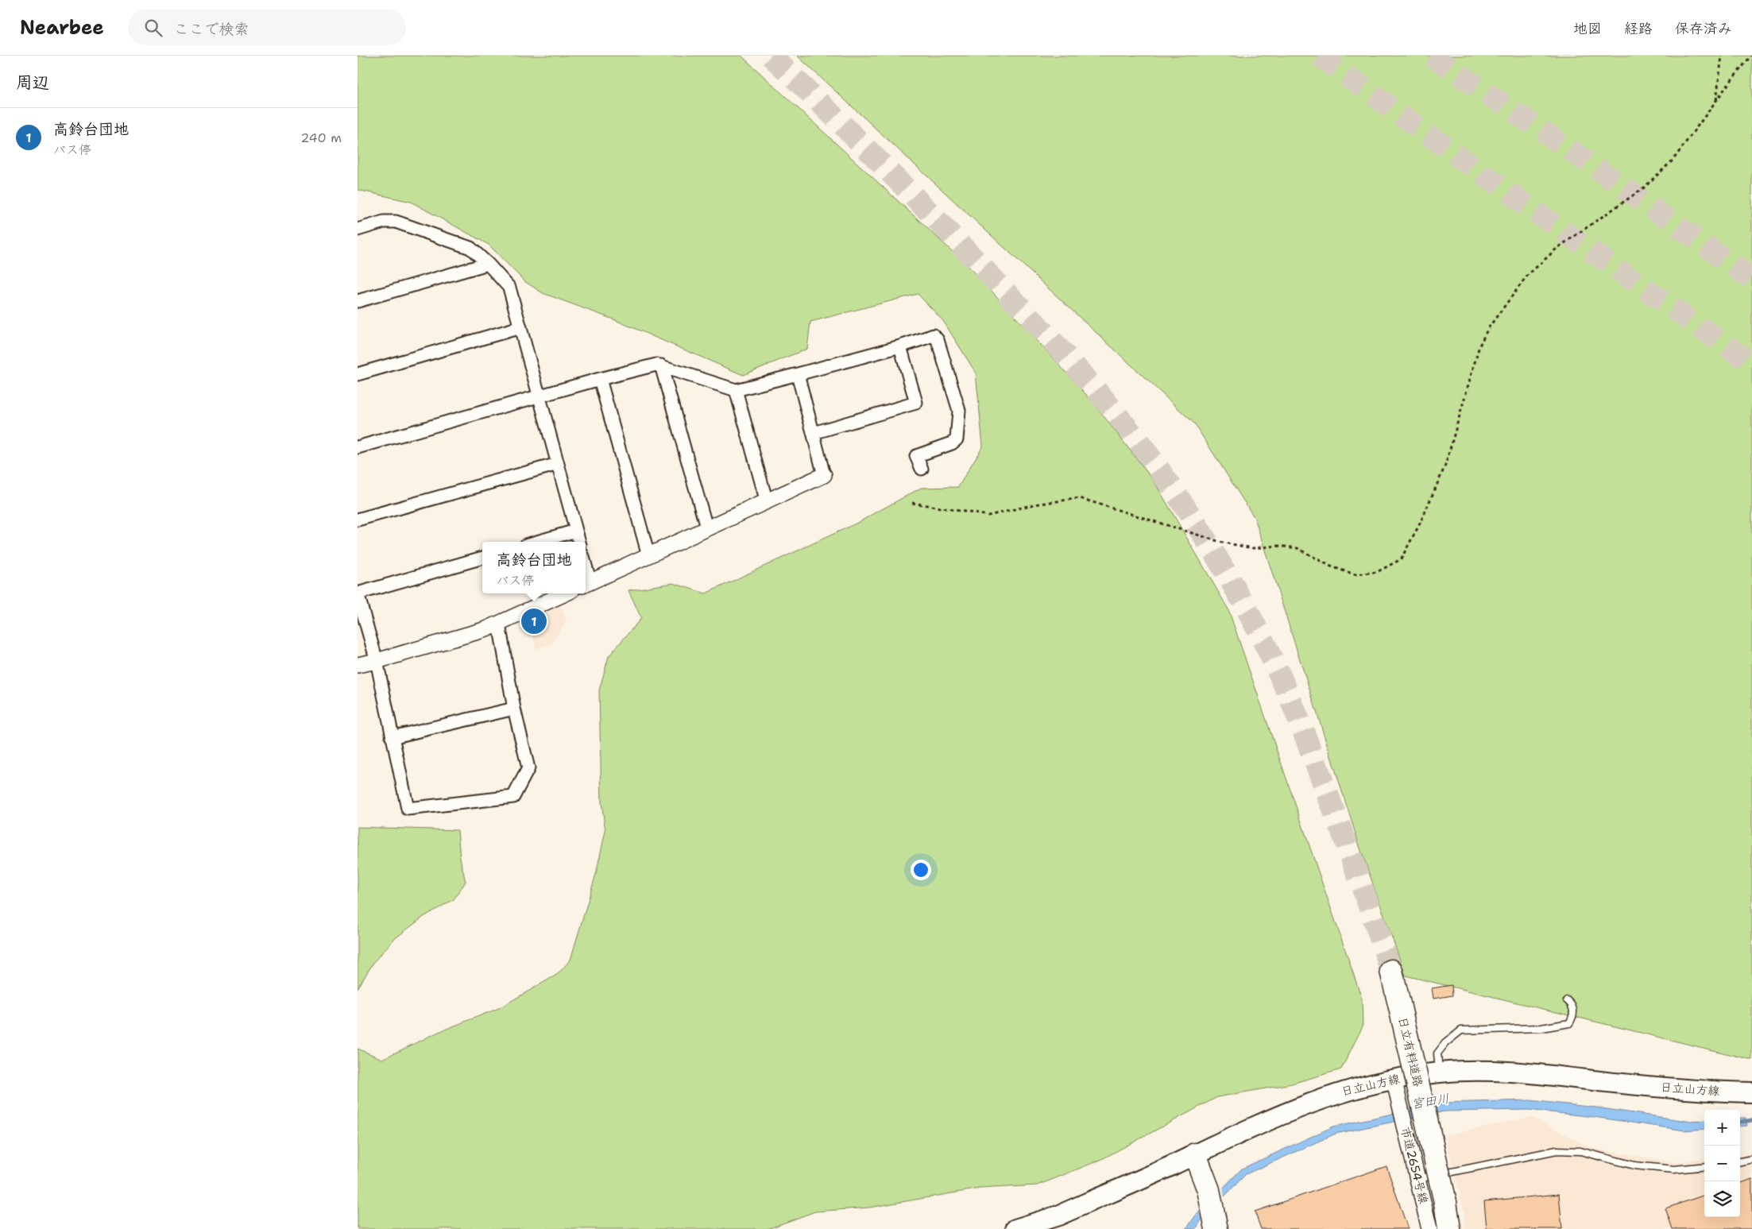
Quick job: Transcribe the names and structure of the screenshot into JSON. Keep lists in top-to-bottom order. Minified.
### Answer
{"streets":{"highway":["日立有料道路"],"main road":["日立山方線"],"street":["市道2654号線"]},"crossings":[["日立山方線","市道2654号線"]],"water":["宮田川"],"page":{"header":"Nearbee","search":"ここで検索","nav":["地図","経路","保存済み"],"heading":"周辺","list":[{"mark":"1","name":"高鈴台団地","note":"バス停","value":"240 m"}],"popup":["高鈴台団地","バス停"],"pins":"1","map_buttons":["+","−"]}}
